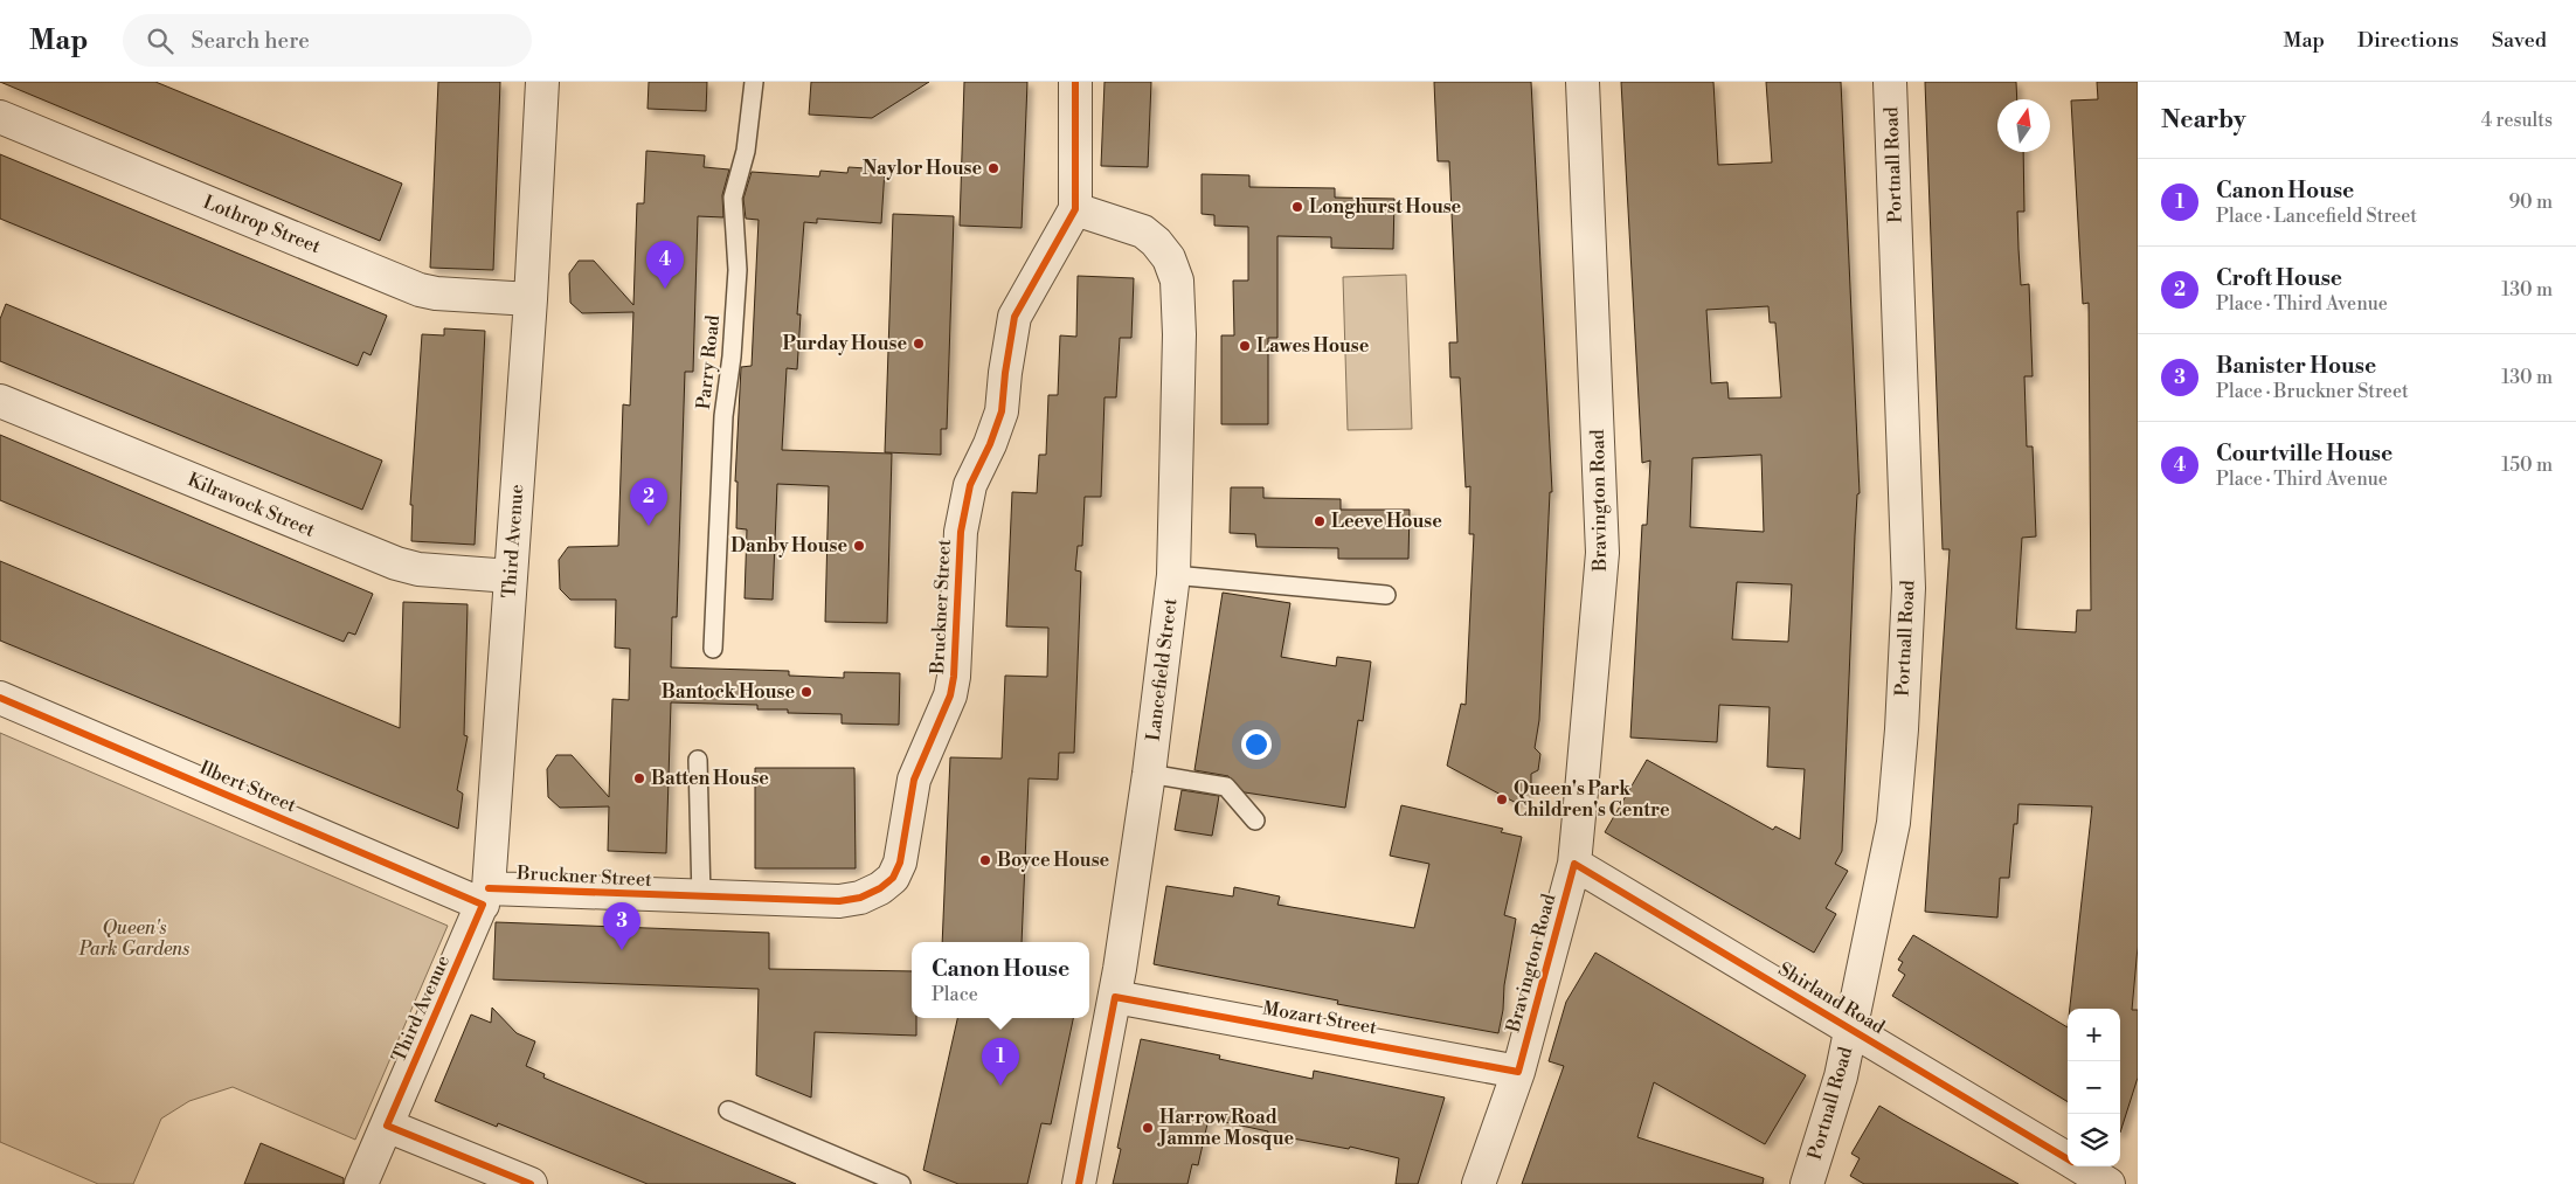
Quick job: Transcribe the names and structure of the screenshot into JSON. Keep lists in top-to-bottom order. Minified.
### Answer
{"streets":{"street":["Portnall Road","Lothrop Street","Bravington Road","Kilravock Street","Third Avenue","Bruckner Street","Lancefield Street","Ilbert Street","Shirland Road","Mozart Street"],"lane":["Parry Road"]},"crossings":[["Portnall Road","Shirland Road"],["Lothrop Street","Third Avenue"],["Bravington Road","Shirland Road"],["Bravington Road","Mozart Street"],["Kilravock Street","Third Avenue"],["Third Avenue","Bruckner Street"],["Third Avenue","Ilbert Street"],["Bruckner Street","Lancefield Street"],["Bruckner Street","Ilbert Street"],["Lancefield Street","Mozart Street"]],"parks":["Queen's Park Gardens"],"places":["Naylor House","Longhurst House","Purday House","Lawes House","Leeve House","Danby House","Bantock House","Batten House","Queen's Park Children's Centre","Boyce House","Harrow Road Jamme Mosque"],"north":"top","page":{"header":"Map","search":"Search here","nav":["Map","Directions","Saved"],"heading":["Nearby","4 results"],"list":[{"mark":"1","name":"Canon House","note":"Place · Lancefield Street","value":"90 m"},{"mark":"2","name":"Croft House","note":"Place · Third Avenue","value":"130 m"},{"mark":"3","name":"Banister House","note":"Place · Bruckner Street","value":"130 m"},{"mark":"4","name":"Courtville House","note":"Place · Third Avenue","value":"150 m"}],"pins":["4","2","3","1"],"popup":["Canon House","Place"],"map_buttons":["+","−"]}}
